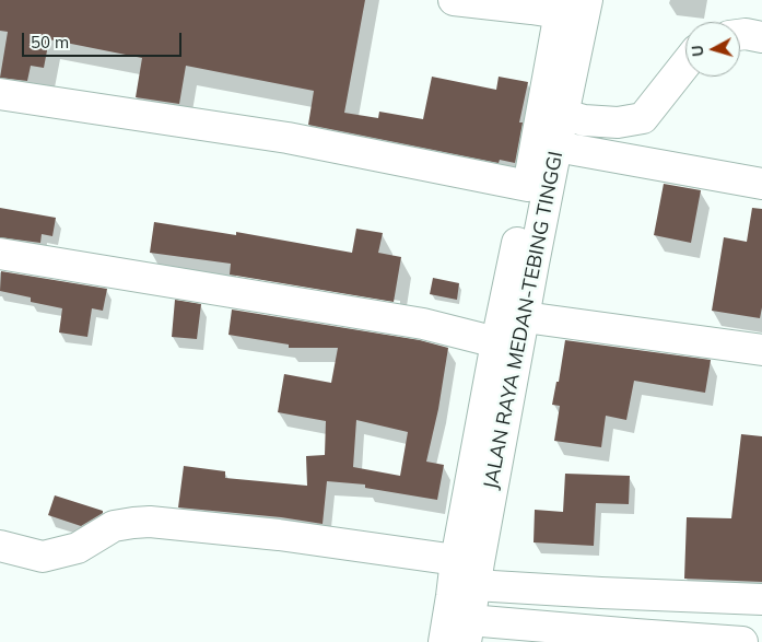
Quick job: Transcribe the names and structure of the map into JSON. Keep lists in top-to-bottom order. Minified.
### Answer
{"streets":{"main road":["JALAN RAYA MEDAN-TEBING TINGGI"]},"scale_bar":"50 m","north":"left"}
